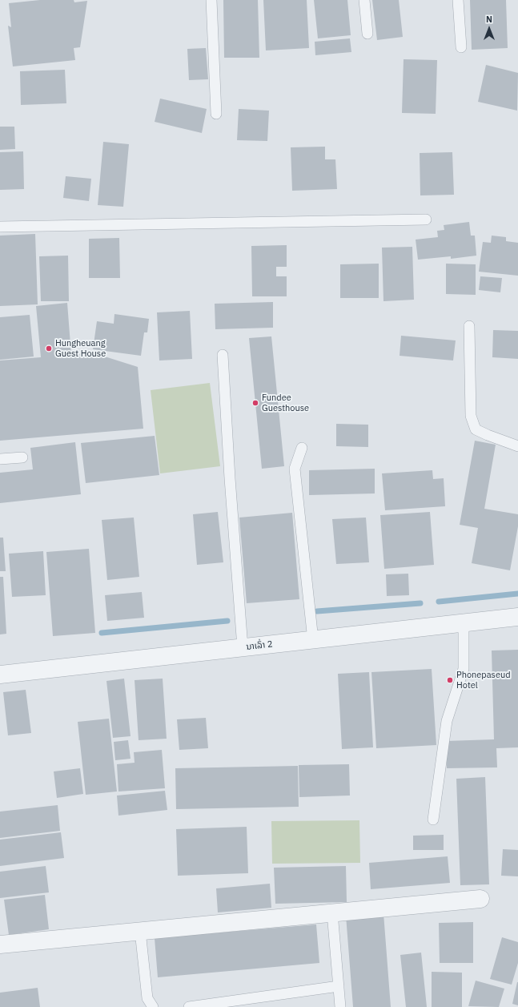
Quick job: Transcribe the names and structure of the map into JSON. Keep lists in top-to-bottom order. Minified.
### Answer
{"streets":{"street":["ນາເລົ່າ 2"]},"places":["Hungheuang Guest House","Fundee Guesthouse","Phonepaseud Hotel"],"north":"top"}
